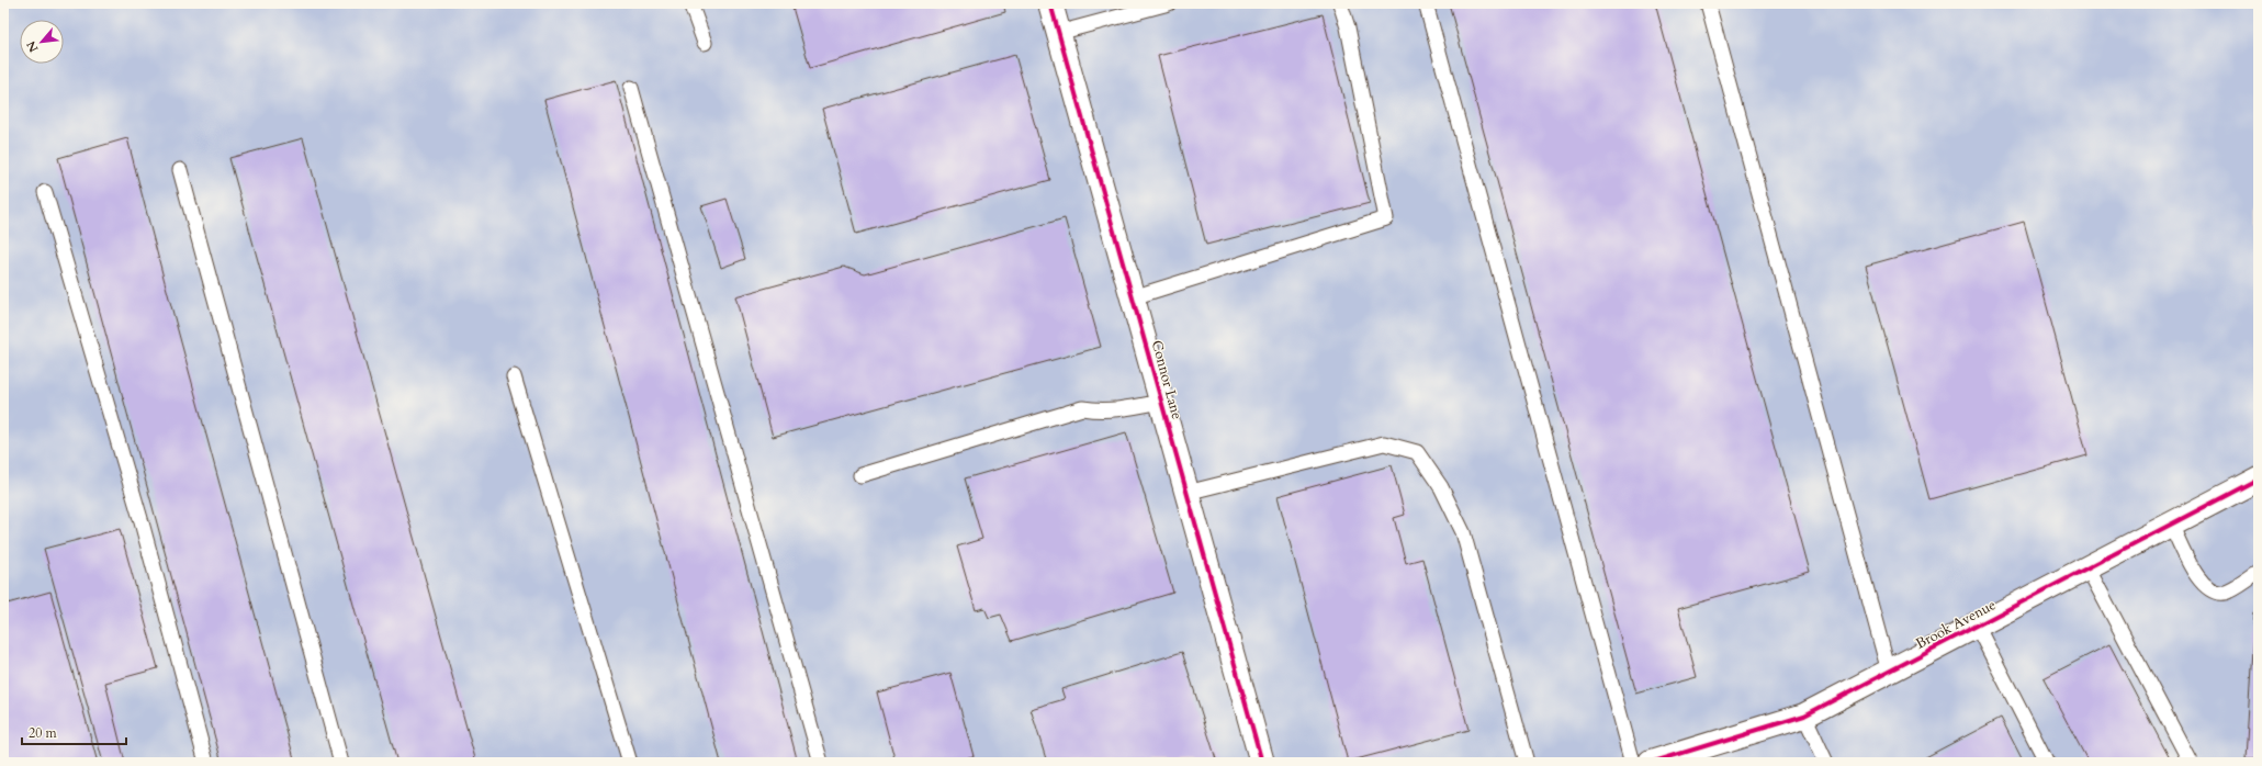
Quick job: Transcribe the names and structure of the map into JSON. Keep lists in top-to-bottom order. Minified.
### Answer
{"streets":{"street":["Connor Lane","Brook Avenue"]},"scale_bar":"20 m","north":"bottom left"}
